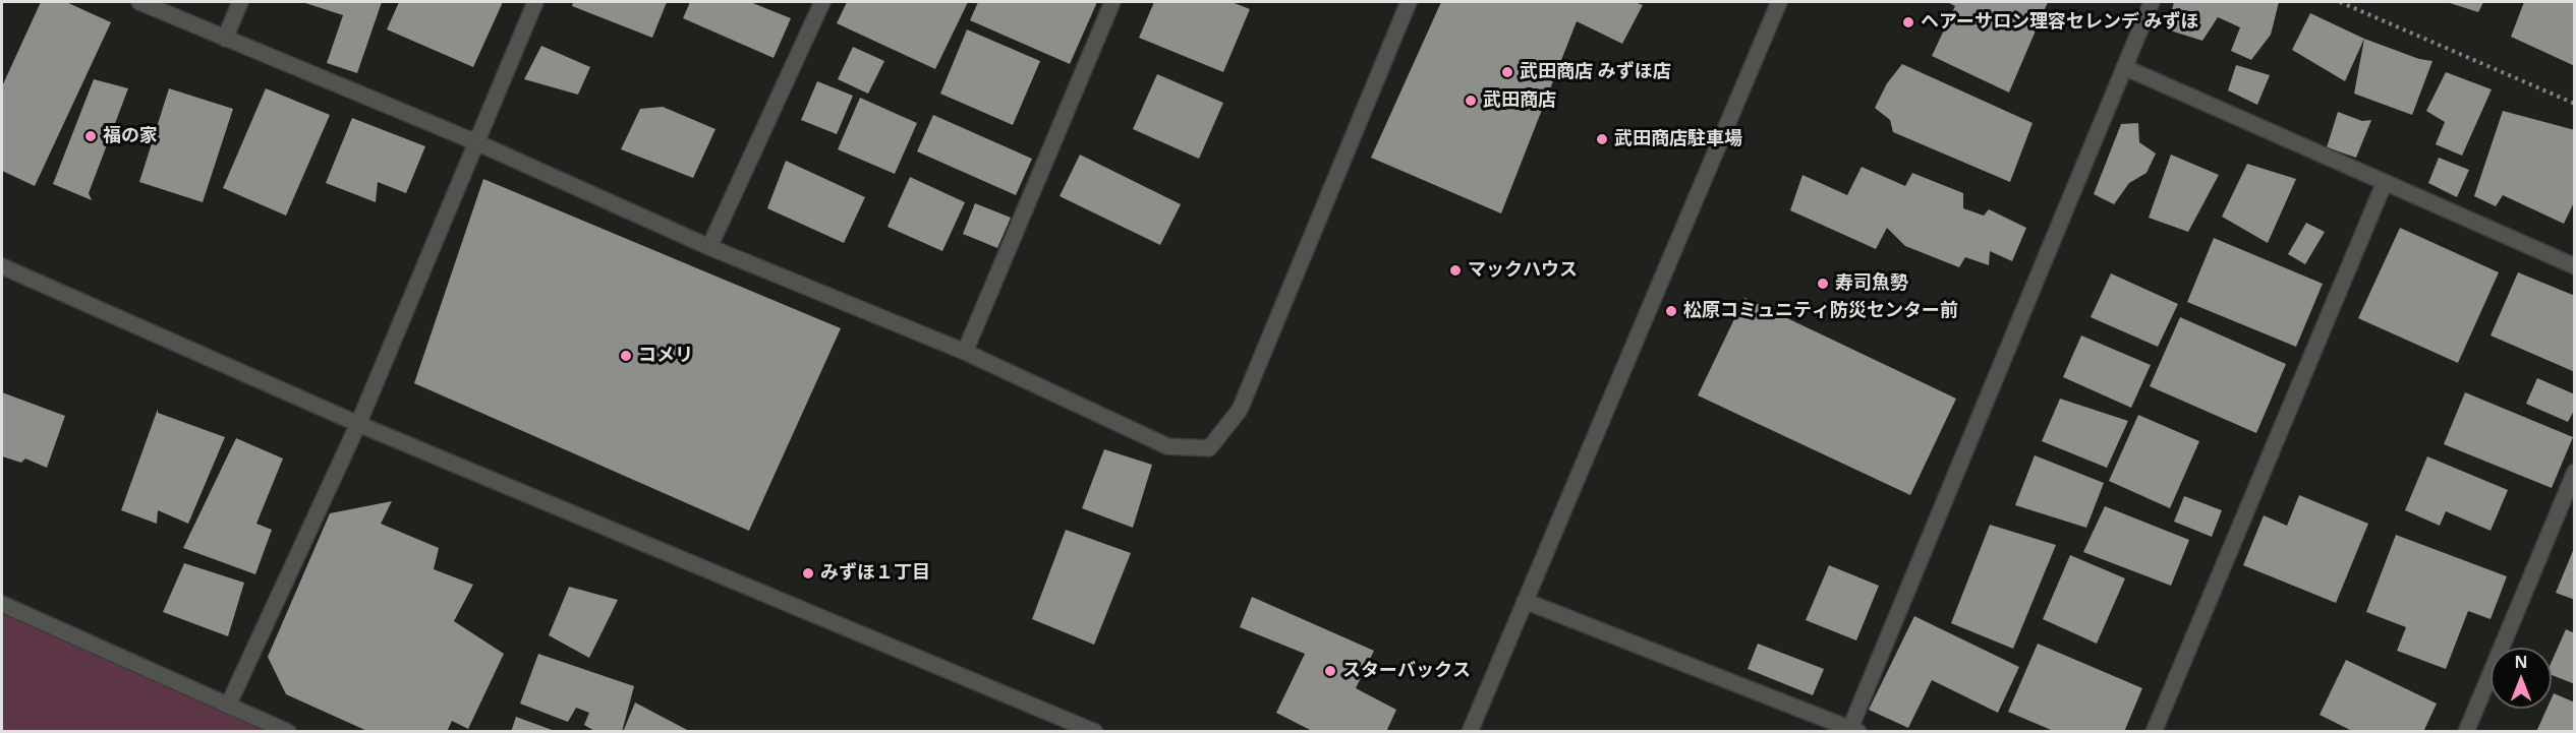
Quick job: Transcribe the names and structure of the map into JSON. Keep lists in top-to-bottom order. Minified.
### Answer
{"places":["ヘアーサロン理容セレンデ みずほ","武田商店 みずほ店","武田商店","福の家","武田商店駐車場","マックハウス","寿司魚勢","松原コミュニティ防災センター前","コメリ","みずほ１丁目","スターバックス"],"north":"top"}
